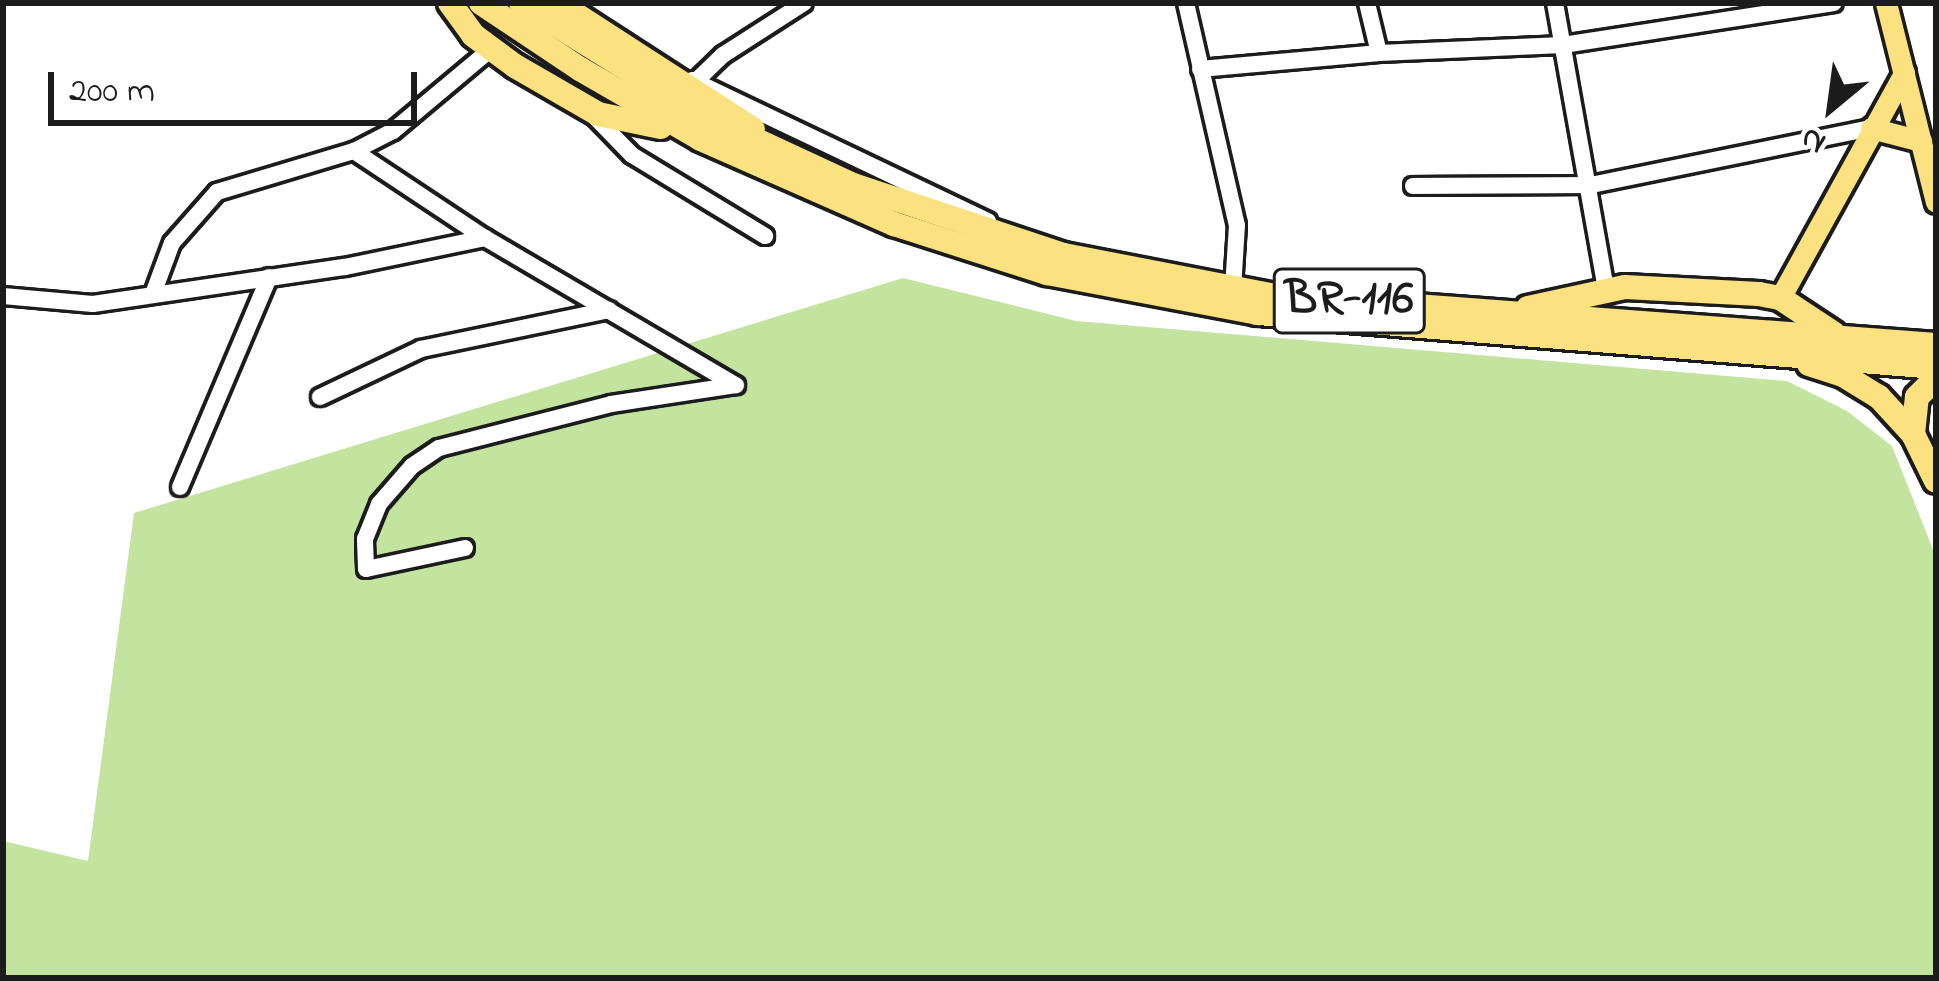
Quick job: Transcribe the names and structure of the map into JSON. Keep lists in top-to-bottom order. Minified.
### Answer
{"streets":{"highway":["BR-116"]},"scale_bar":"200 m","north":"bottom left"}
